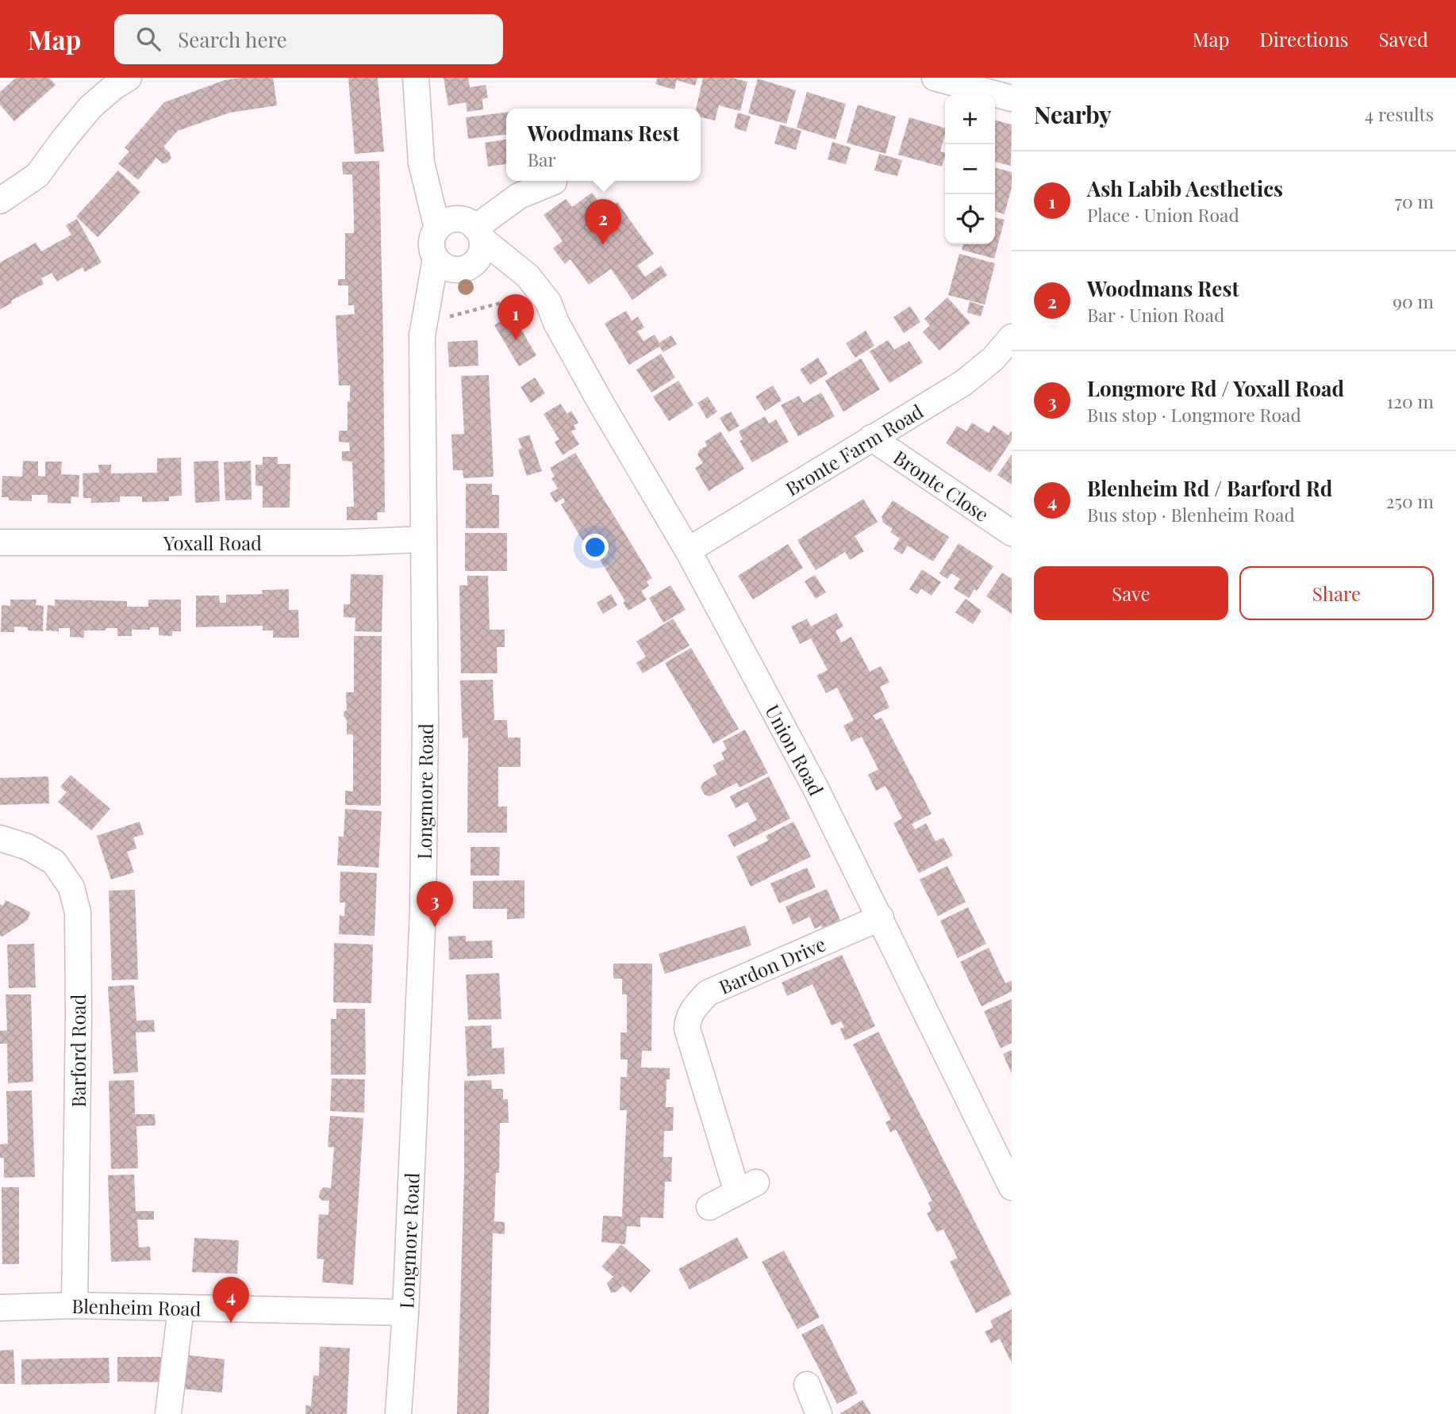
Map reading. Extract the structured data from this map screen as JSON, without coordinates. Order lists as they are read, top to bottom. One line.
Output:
{"streets":{"street":["Bronte Farm Road","Bronte Close","Yoxall Road","Union Road","Longmore Road","Bardon Drive","Barford Road","Blenheim Road"]},"crossings":[["Bronte Farm Road","Bronte Close"],["Bronte Farm Road","Union Road"],["Yoxall Road","Longmore Road"],["Union Road","Longmore Road"],["Union Road","Bardon Drive"],["Longmore Road","Blenheim Road"],["Barford Road","Blenheim Road"]],"page":{"header":"Map","search":"Search here","nav":["Map","Directions","Saved"],"heading":["Nearby","4 results"],"map_buttons":["+","−"],"popup":["Woodmans Rest","Bar"],"list":[{"mark":"1","name":"Ash Labib Aesthetics","note":"Place · Union Road","value":"70 m"},{"mark":"2","name":"Woodmans Rest","note":"Bar · Union Road","value":"90 m"},{"mark":"3","name":"Longmore Rd / Yoxall Road","note":"Bus stop · Longmore Road","value":"120 m"},{"mark":"4","name":"Blenheim Rd / Barford Rd","note":"Bus stop · Blenheim Road","value":"250 m"}],"pins":["2","1","3","4"],"buttons":["Save","Share"]}}
